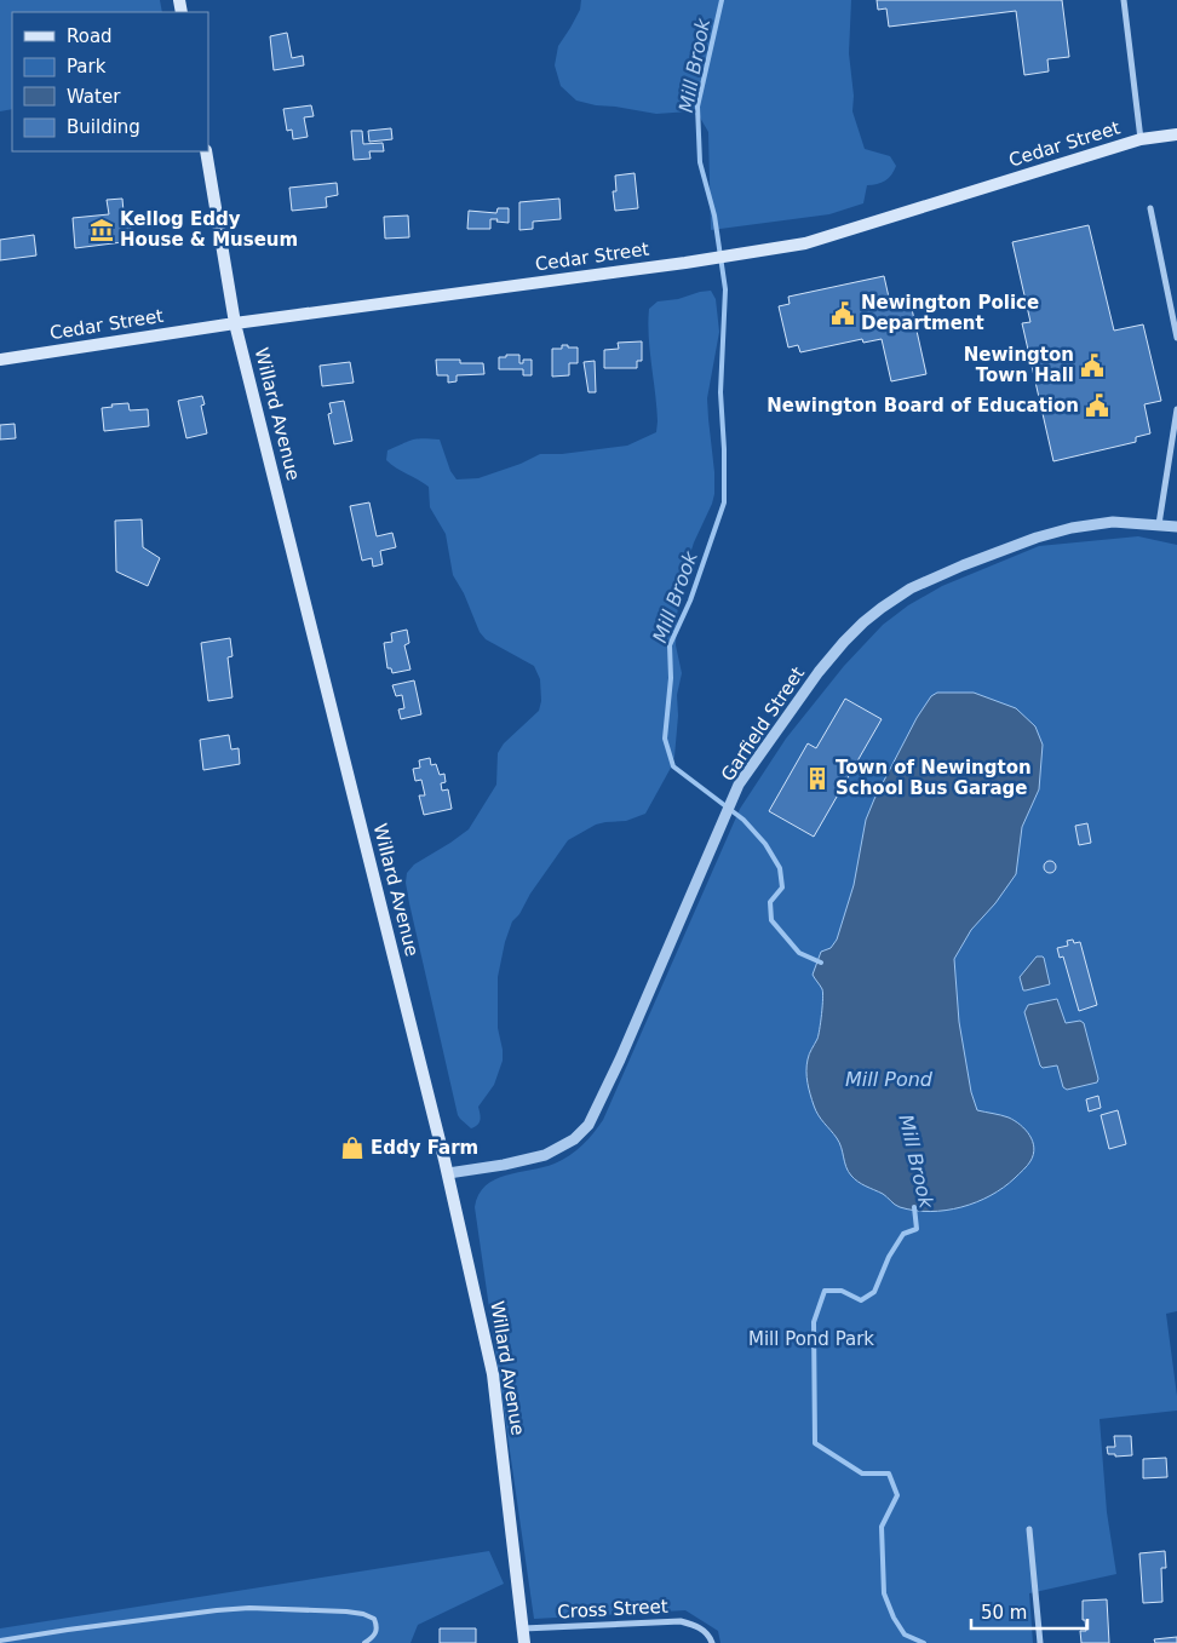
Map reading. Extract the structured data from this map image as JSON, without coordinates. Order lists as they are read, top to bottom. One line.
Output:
{"streets":{"main road":["Cedar Street","Willard Avenue"],"street":["Garfield Street","Cross Street"]},"crossings":[["Cedar Street","Willard Avenue"],["Willard Avenue","Garfield Street"],["Willard Avenue","Cross Street"]],"water":["Mill Brook","Mill Pond"],"parks":["Mill Pond Park"],"places":{"museum":["Kellog Eddy House & Museum"],"public building":["Newington Police Department","Newington Town Hall","Newington Board of Education"],"building":["Town of Newington School Bus Garage"],"shop":["Eddy Farm"]},"legend":["Road","Park","Water","Building"],"scale_bar":"50 m"}
